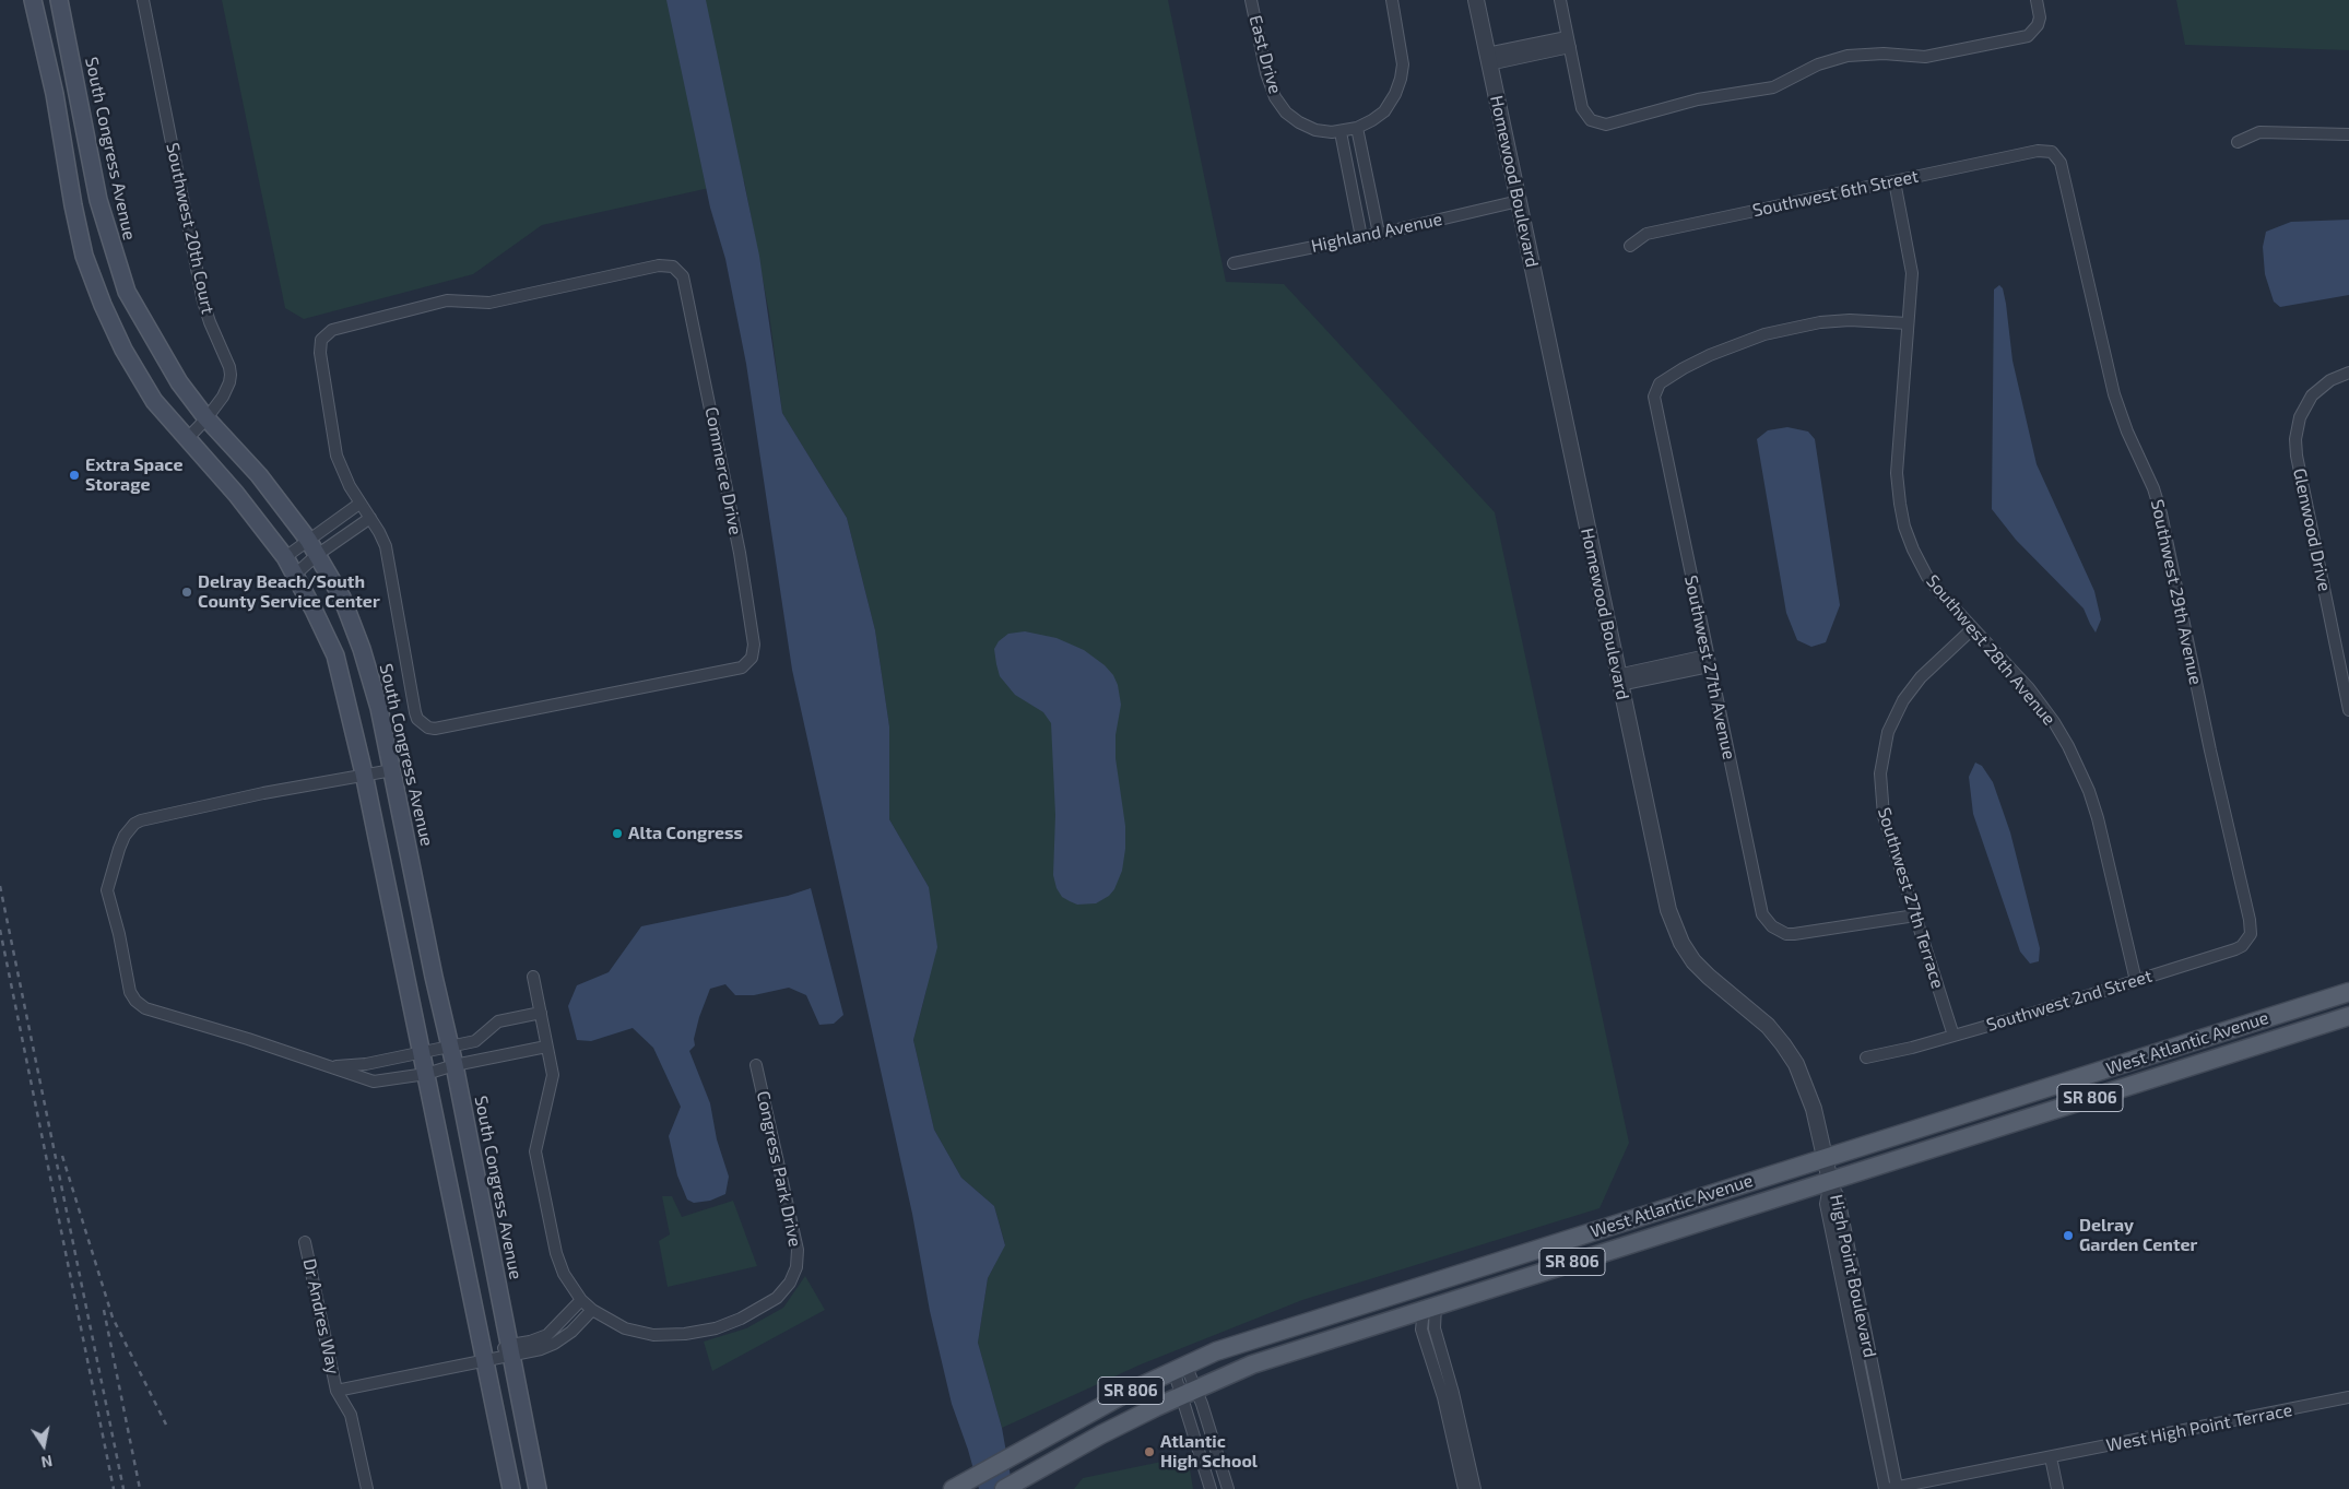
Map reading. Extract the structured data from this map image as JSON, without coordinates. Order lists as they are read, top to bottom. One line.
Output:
{"streets":{"main road":["South Congress Avenue","West Atlantic Avenue","SR 806"],"street":["East Drive","Homewood Boulevard","Southwest 6th Street","Southwest 20th Court","Highland Avenue","Commerce Drive","Glenwood Drive","Southwest 29th Avenue","Southwest 28th Avenue","Southwest 27th Avenue","Southwest 27th Terrace","Southwest 2nd Street","Congress Park Drive","High Point Boulevard","Dr Andres Way","West High Point Terrace"]},"crossings":[["South Congress Avenue","Southwest 20th Court"],["Homewood Boulevard","Highland Avenue"],["Homewood Boulevard","West Atlantic Avenue"],["Homewood Boulevard","High Point Boulevard"],["Southwest 6th Street","Southwest 29th Avenue"],["Southwest 6th Street","Southwest 28th Avenue"],["Southwest 29th Avenue","Southwest 2nd Street"],["Southwest 28th Avenue","Southwest 27th Avenue"],["Southwest 28th Avenue","Southwest 27th Terrace"],["Southwest 28th Avenue","Southwest 2nd Street"],["Southwest 27th Avenue","Southwest 27th Terrace"],["Southwest 27th Terrace","Southwest 2nd Street"],["West Atlantic Avenue","High Point Boulevard"],["High Point Boulevard","West High Point Terrace"]],"places":["Extra Space Storage","Delray Beach/South County Service Center","Alta Congress","Delray Garden Center","Atlantic High School"],"north":"bottom"}
